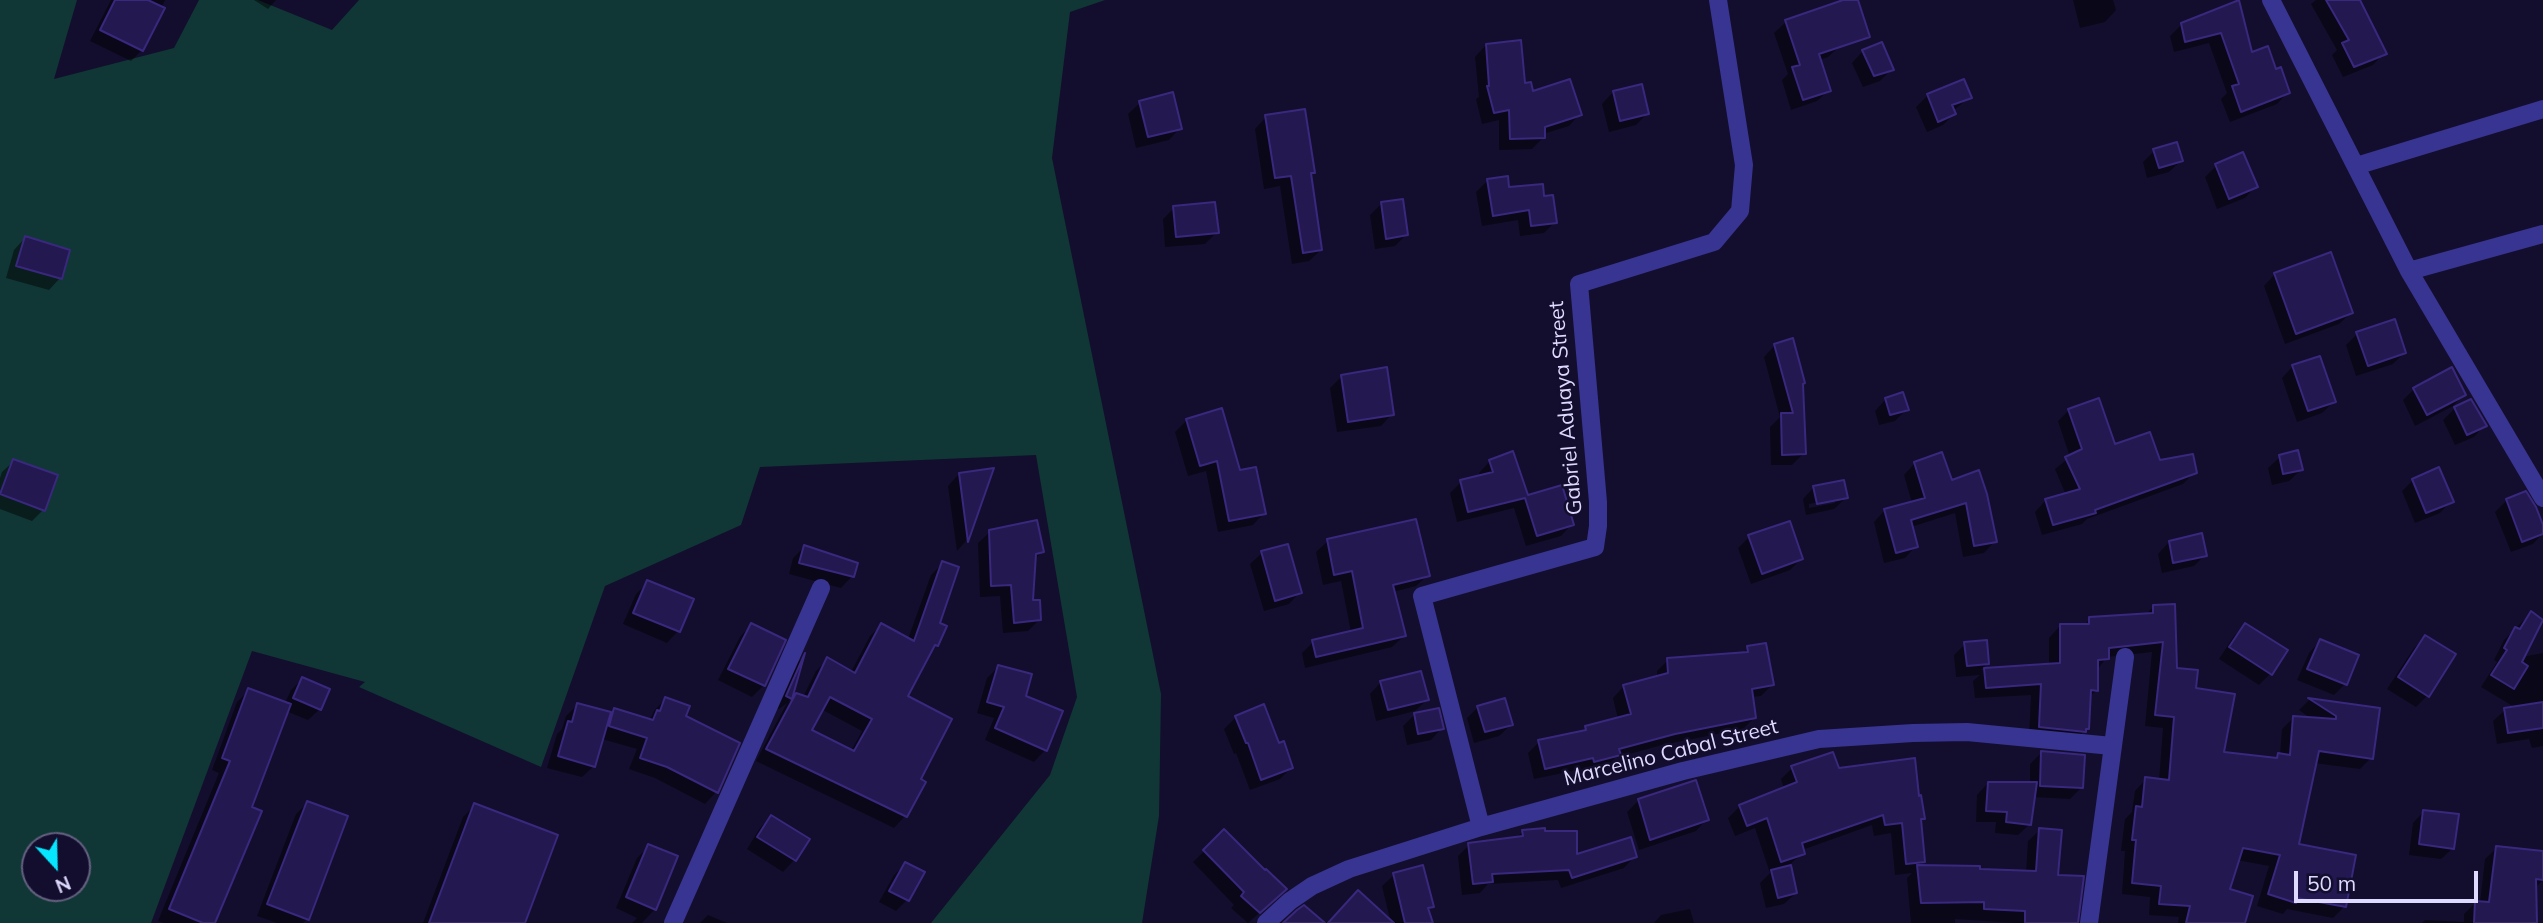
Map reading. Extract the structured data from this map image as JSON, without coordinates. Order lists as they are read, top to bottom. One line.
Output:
{"streets":{"street":["Gabriel Aduaya Street","Marcelino Cabal Street"]},"crossings":[["Gabriel Aduaya Street","Marcelino Cabal Street"]],"scale_bar":"50 m","north":"bottom"}
